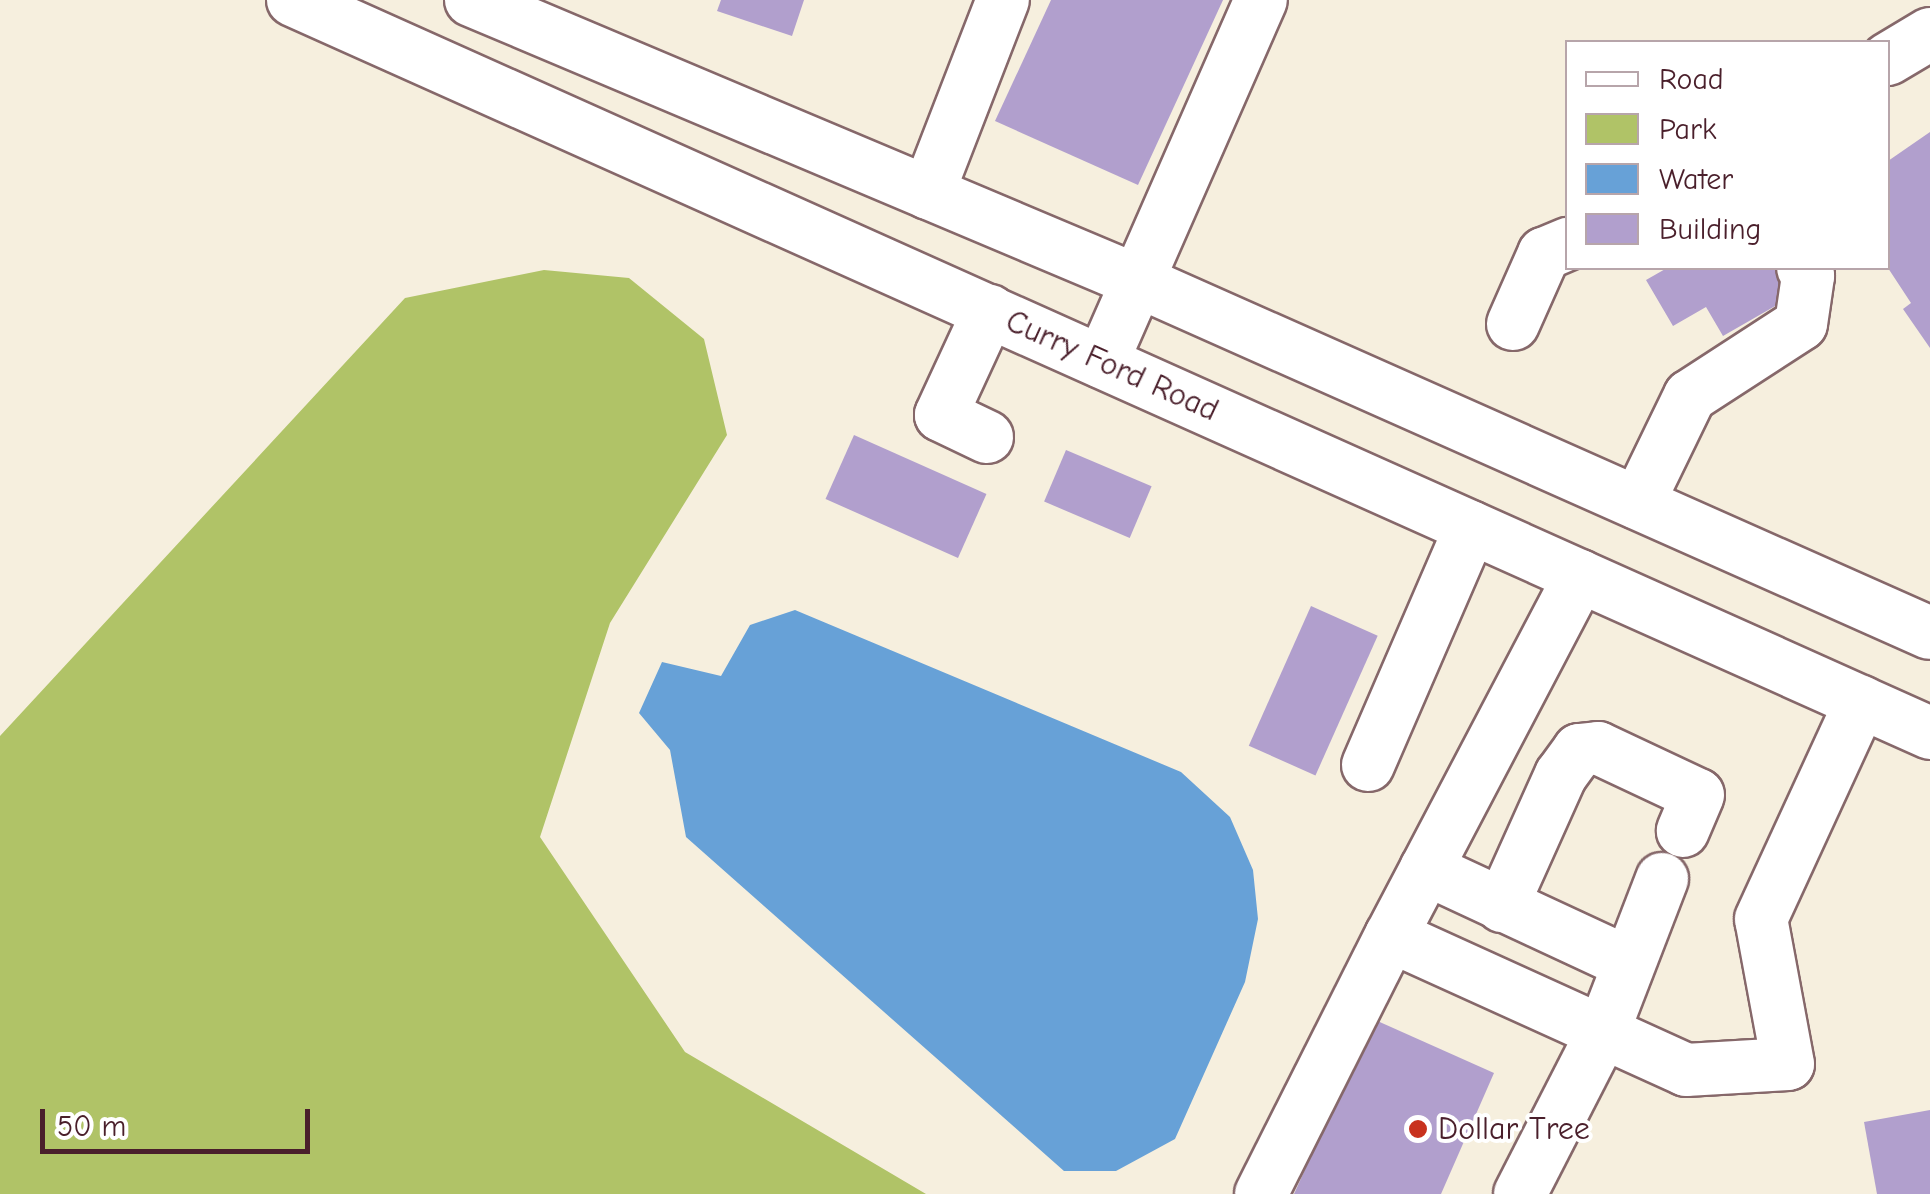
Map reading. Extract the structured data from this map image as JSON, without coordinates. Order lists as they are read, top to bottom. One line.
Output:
{"streets":{"street":["Curry Ford Road"]},"places":["Dollar Tree"],"legend":["Road","Park","Water","Building"],"scale_bar":"50 m"}
